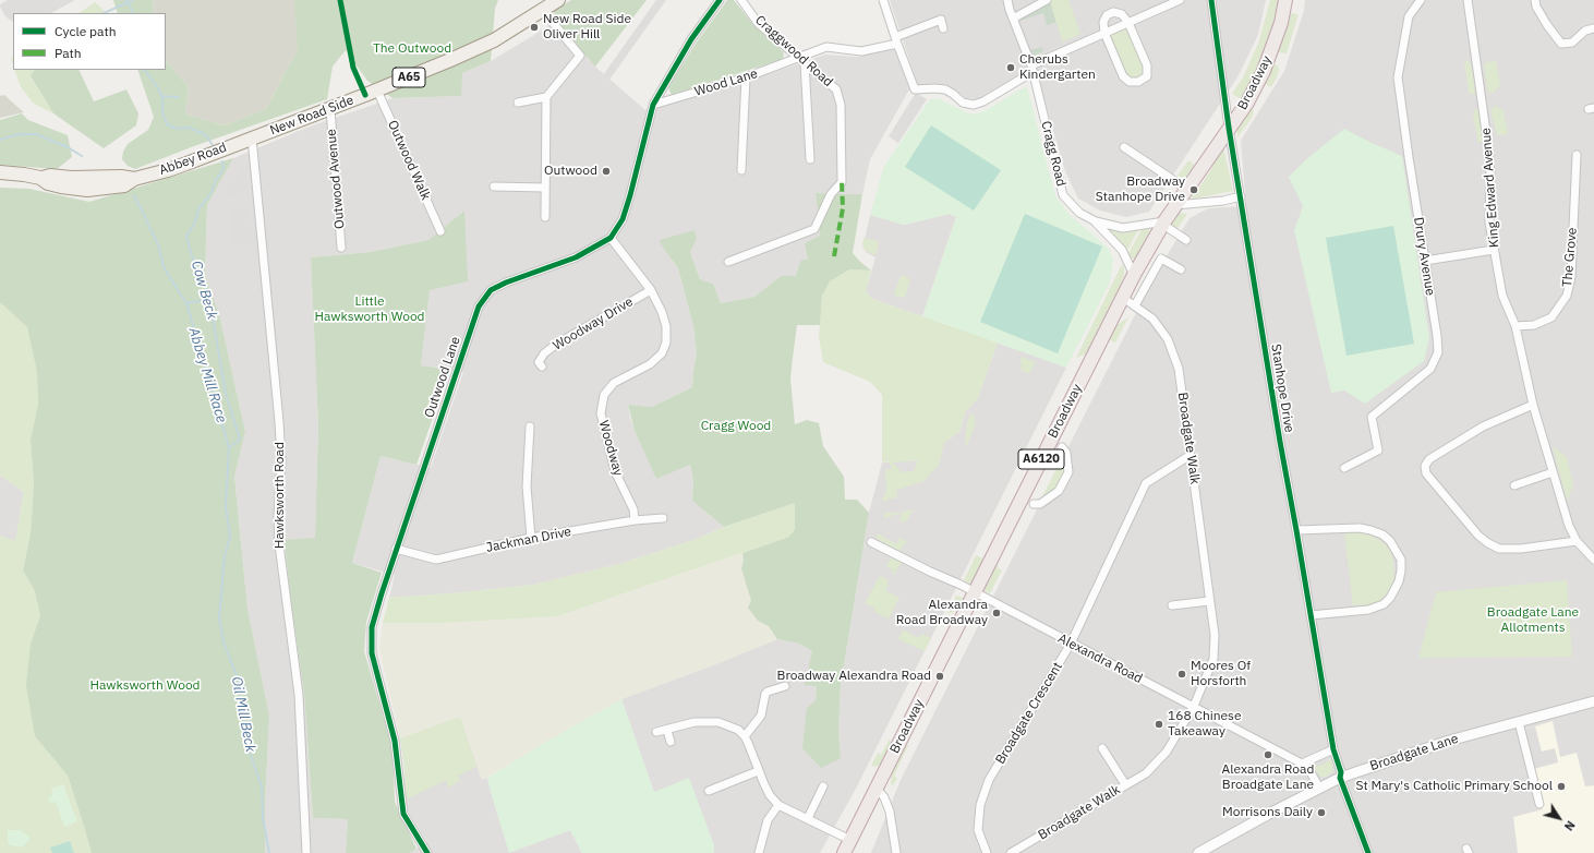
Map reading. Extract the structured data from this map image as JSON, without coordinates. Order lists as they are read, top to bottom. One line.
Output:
{"streets":{"highway":["Broadway","A6120"],"main road":["A65","New Road Side","Abbey Road"],"street":["Craggwood Road","Wood Lane","Cragg Road","Outwood Walk","Outwood Avenue","King Edward Avenue","Drury Avenue","The Grove","Woodway Drive","Outwood Lane","Stanhope Drive","Broadgate Walk","Woodway","Hawksworth Road","Jackman Drive","Alexandra Road","Broadgate Crescent","Broadgate Lane"]},"crossings":[["Craggwood Road","Wood Lane"],["Wood Lane","Outwood Lane"],["Broadway","Cragg Road"],["Broadway","Stanhope Drive"],["Broadway","Broadgate Walk"],["Broadway","Alexandra Road"],["New Road Side","Abbey Road"],["New Road Side","Outwood Walk"],["New Road Side","Outwood Avenue"],["New Road Side","Hawksworth Road"],["Abbey Road","Hawksworth Road"],["King Edward Avenue","The Grove"],["Woodway Drive","Woodway"],["Outwood Lane","Woodway"],["Outwood Lane","Jackman Drive"],["Stanhope Drive","Broadgate Lane"],["Broadgate Walk","Alexandra Road"],["Broadgate Walk","Broadgate Crescent"],["Woodway","Jackman Drive"],["Alexandra Road","Broadgate Crescent"],["Alexandra Road","Broadgate Lane"]],"water":["Cow Beck","Abbey Mill Race","Oil Mill Beck"],"parks":["The Outwood","Little Hawksworth Wood","Cragg Wood","Broadgate Lane Allotments","Hawksworth Wood"],"places":["New Road Side Oliver Hill","Cherubs Kindergarten","Outwood","Broadway Stanhope Drive","Alexandra Road Broadway","Moores Of Horsforth","Broadway Alexandra Road","168 Chinese Takeaway","Alexandra Road Broadgate Lane","St Mary's Catholic Primary School","Morrisons Daily"],"legend":["Cycle path","Path"],"north":"bottom right"}
